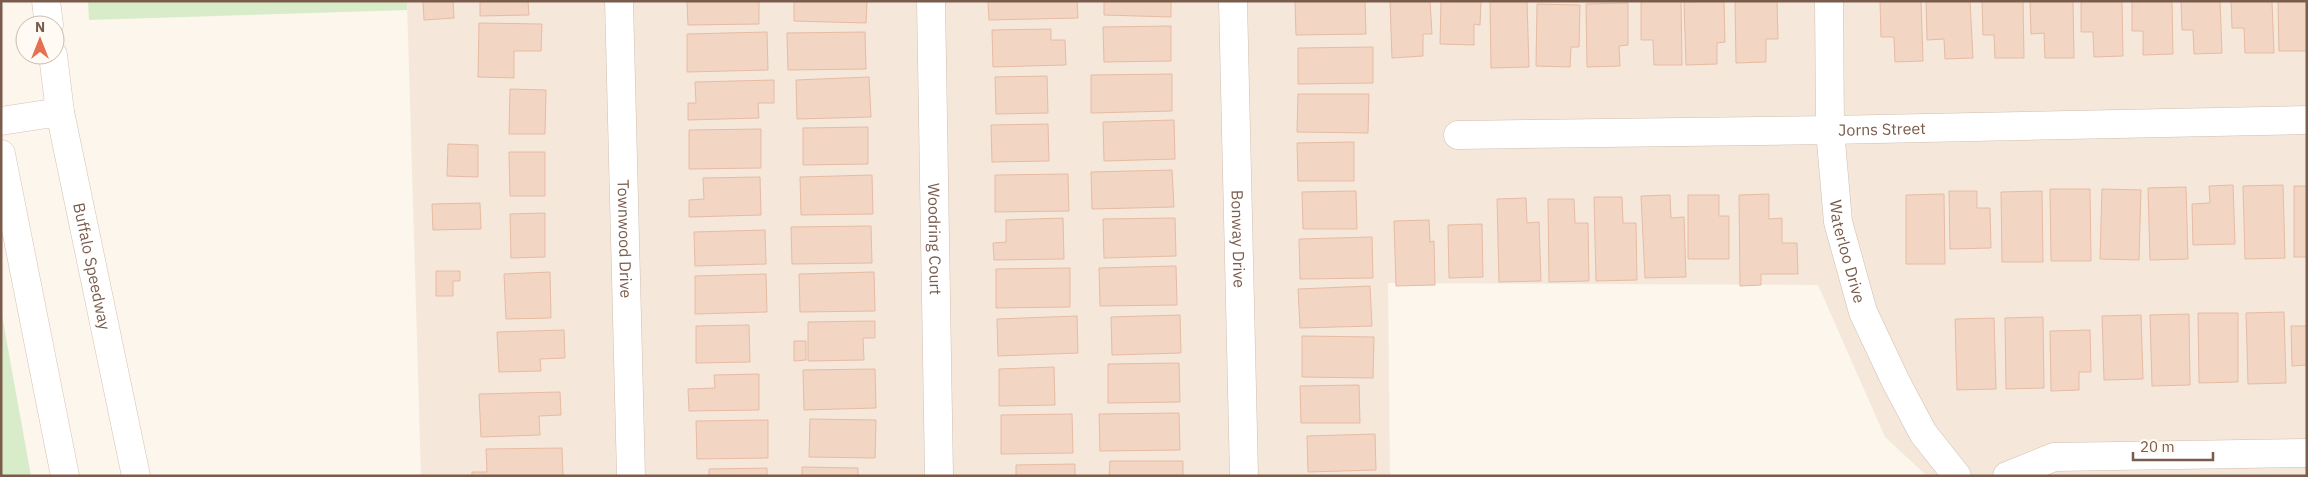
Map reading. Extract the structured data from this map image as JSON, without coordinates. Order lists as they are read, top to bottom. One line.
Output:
{"streets":{"street":["Jorns Street","Townwood Drive","Woodring Court","Bonway Drive","Waterloo Drive","Buffalo Speedway"]},"crossings":[["Jorns Street","Waterloo Drive"]],"scale_bar":"20 m","north":"top"}
